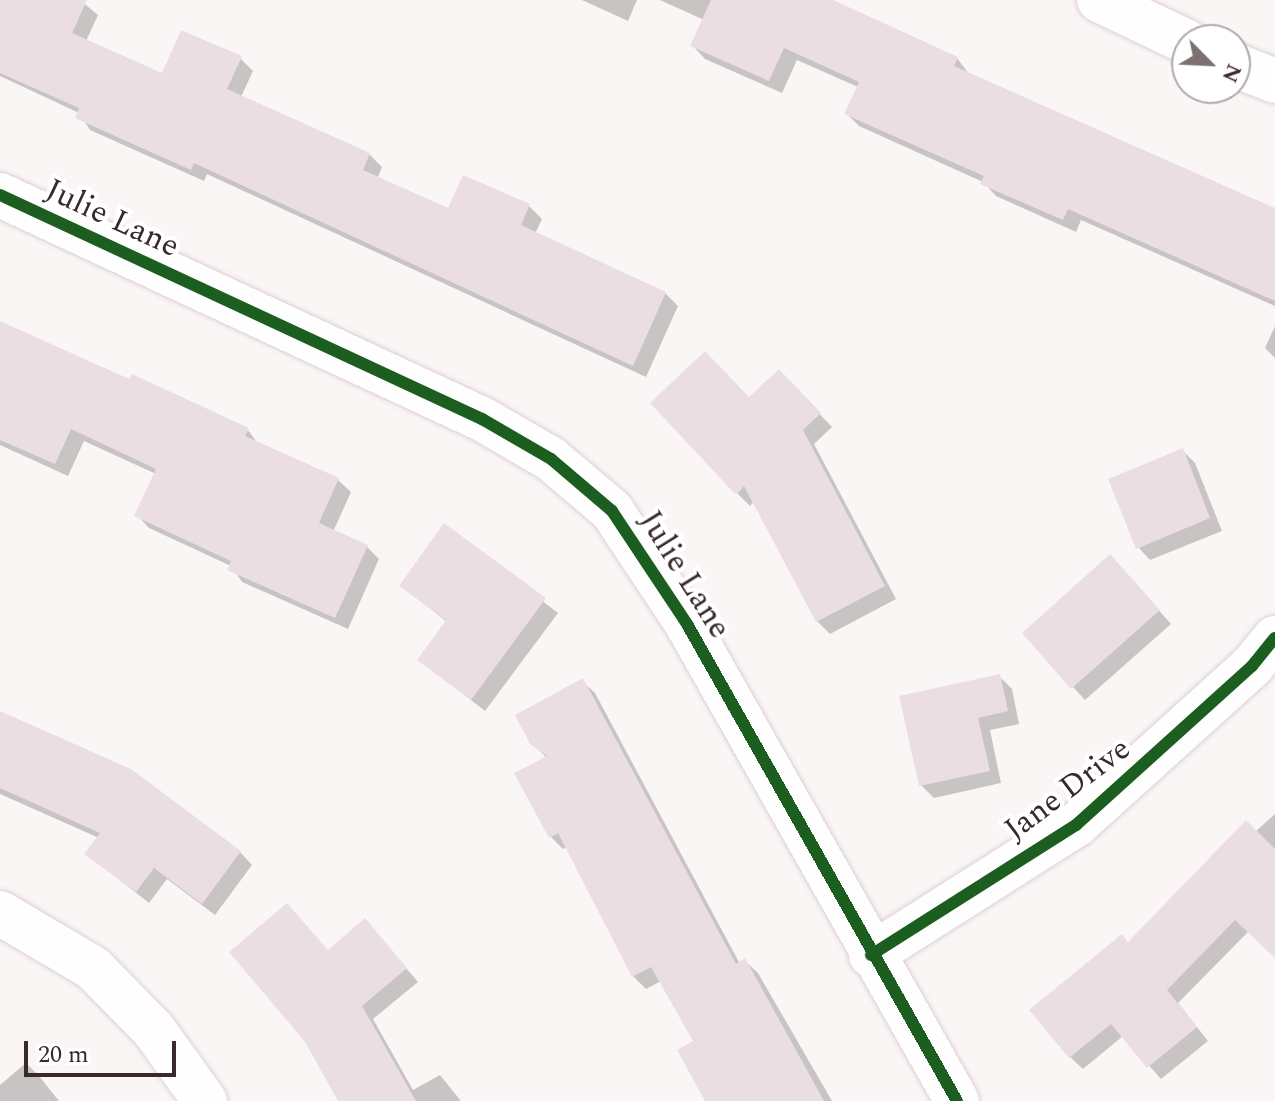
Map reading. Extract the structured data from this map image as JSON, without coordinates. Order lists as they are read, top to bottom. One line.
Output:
{"streets":{"street":["Julie Lane","Jane Drive"]},"crossings":[["Julie Lane","Jane Drive"]],"scale_bar":"20 m","north":"bottom right"}
